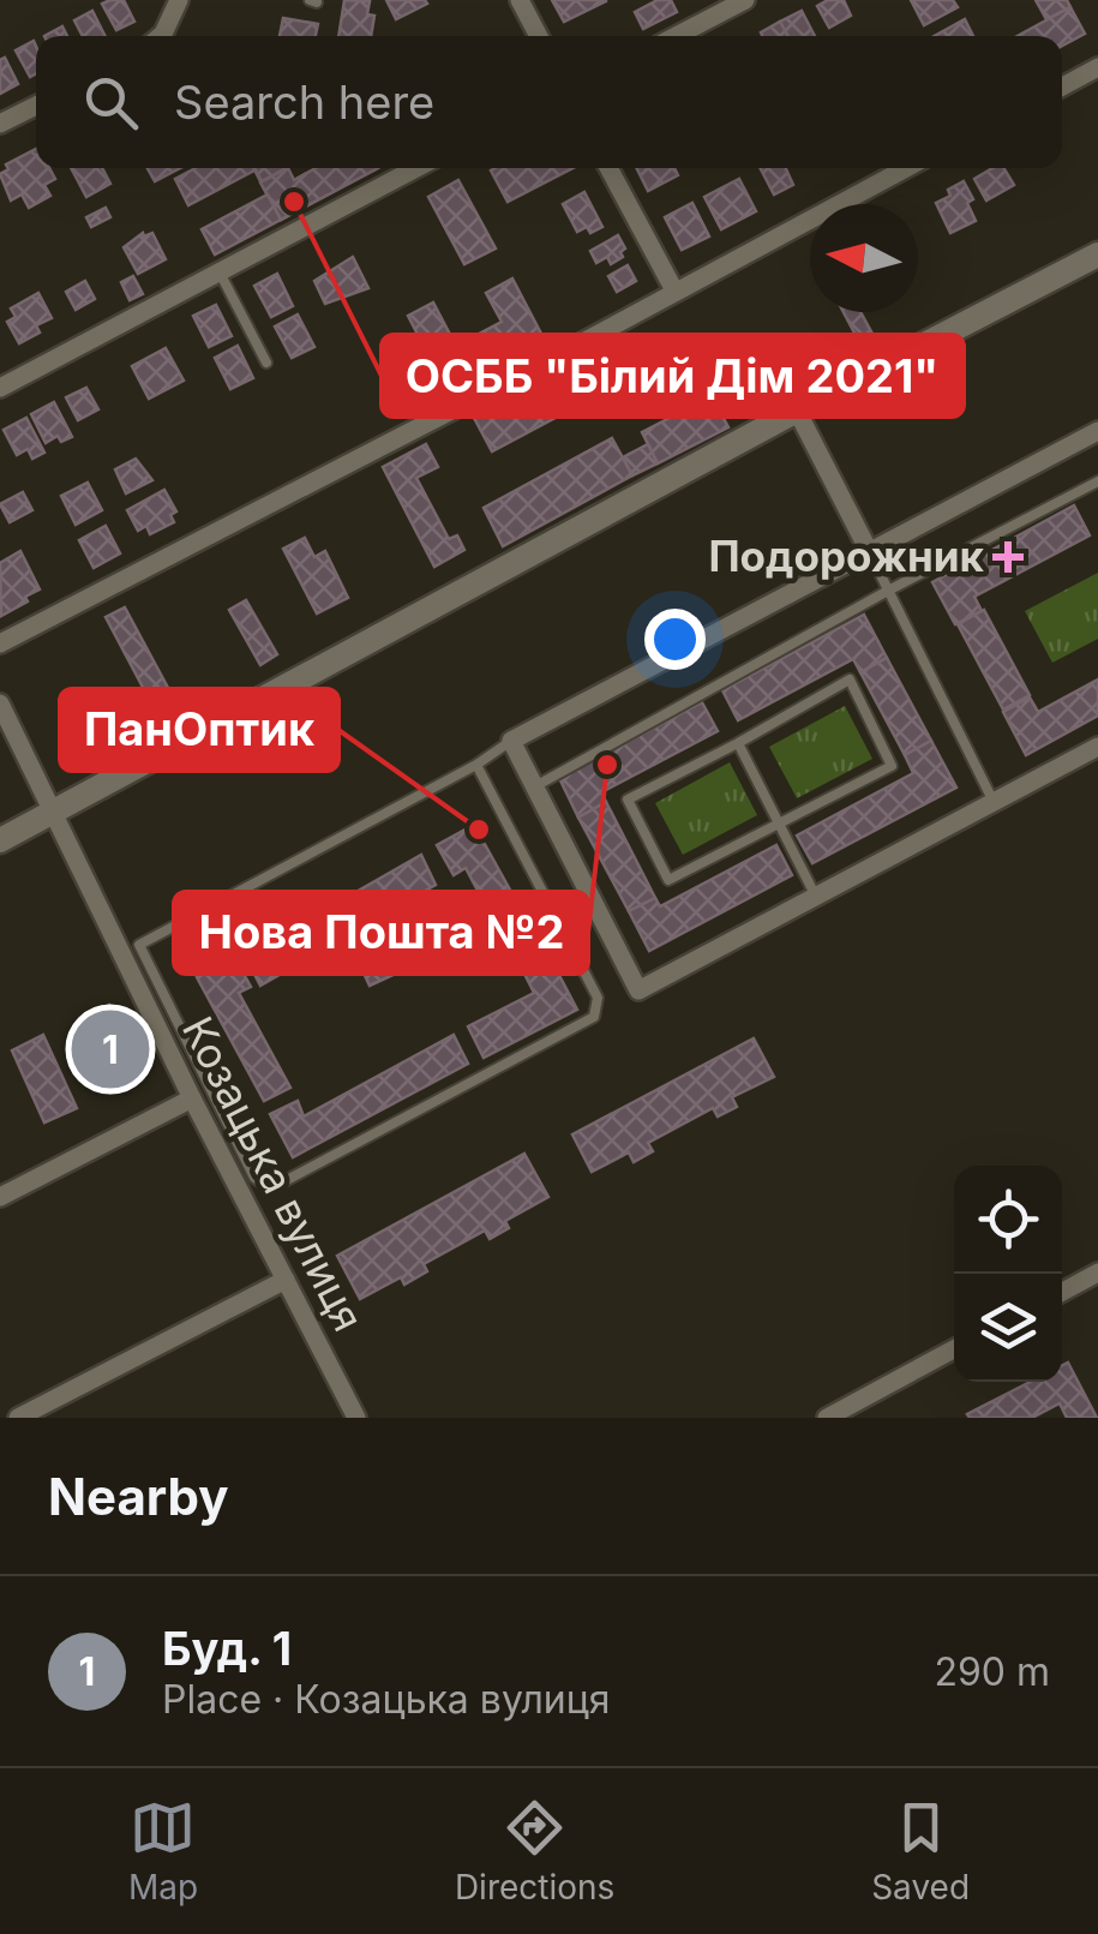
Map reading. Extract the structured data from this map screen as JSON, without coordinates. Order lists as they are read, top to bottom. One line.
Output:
{"streets":{"street":["Козацька вулиця"]},"places":{"other":["ОСББ \"Білий Дім 2021\"","Нова Пошта №2","ПанОптик"],"health":["Подорожник"]},"north":"left","page":{"search":"Search here","pins":"1","heading":"Nearby","list":[{"mark":"1","name":"Буд. 1","note":"Place · Козацька вулиця","value":"290 m"}],"nav":["Map","Directions","Saved"]}}
